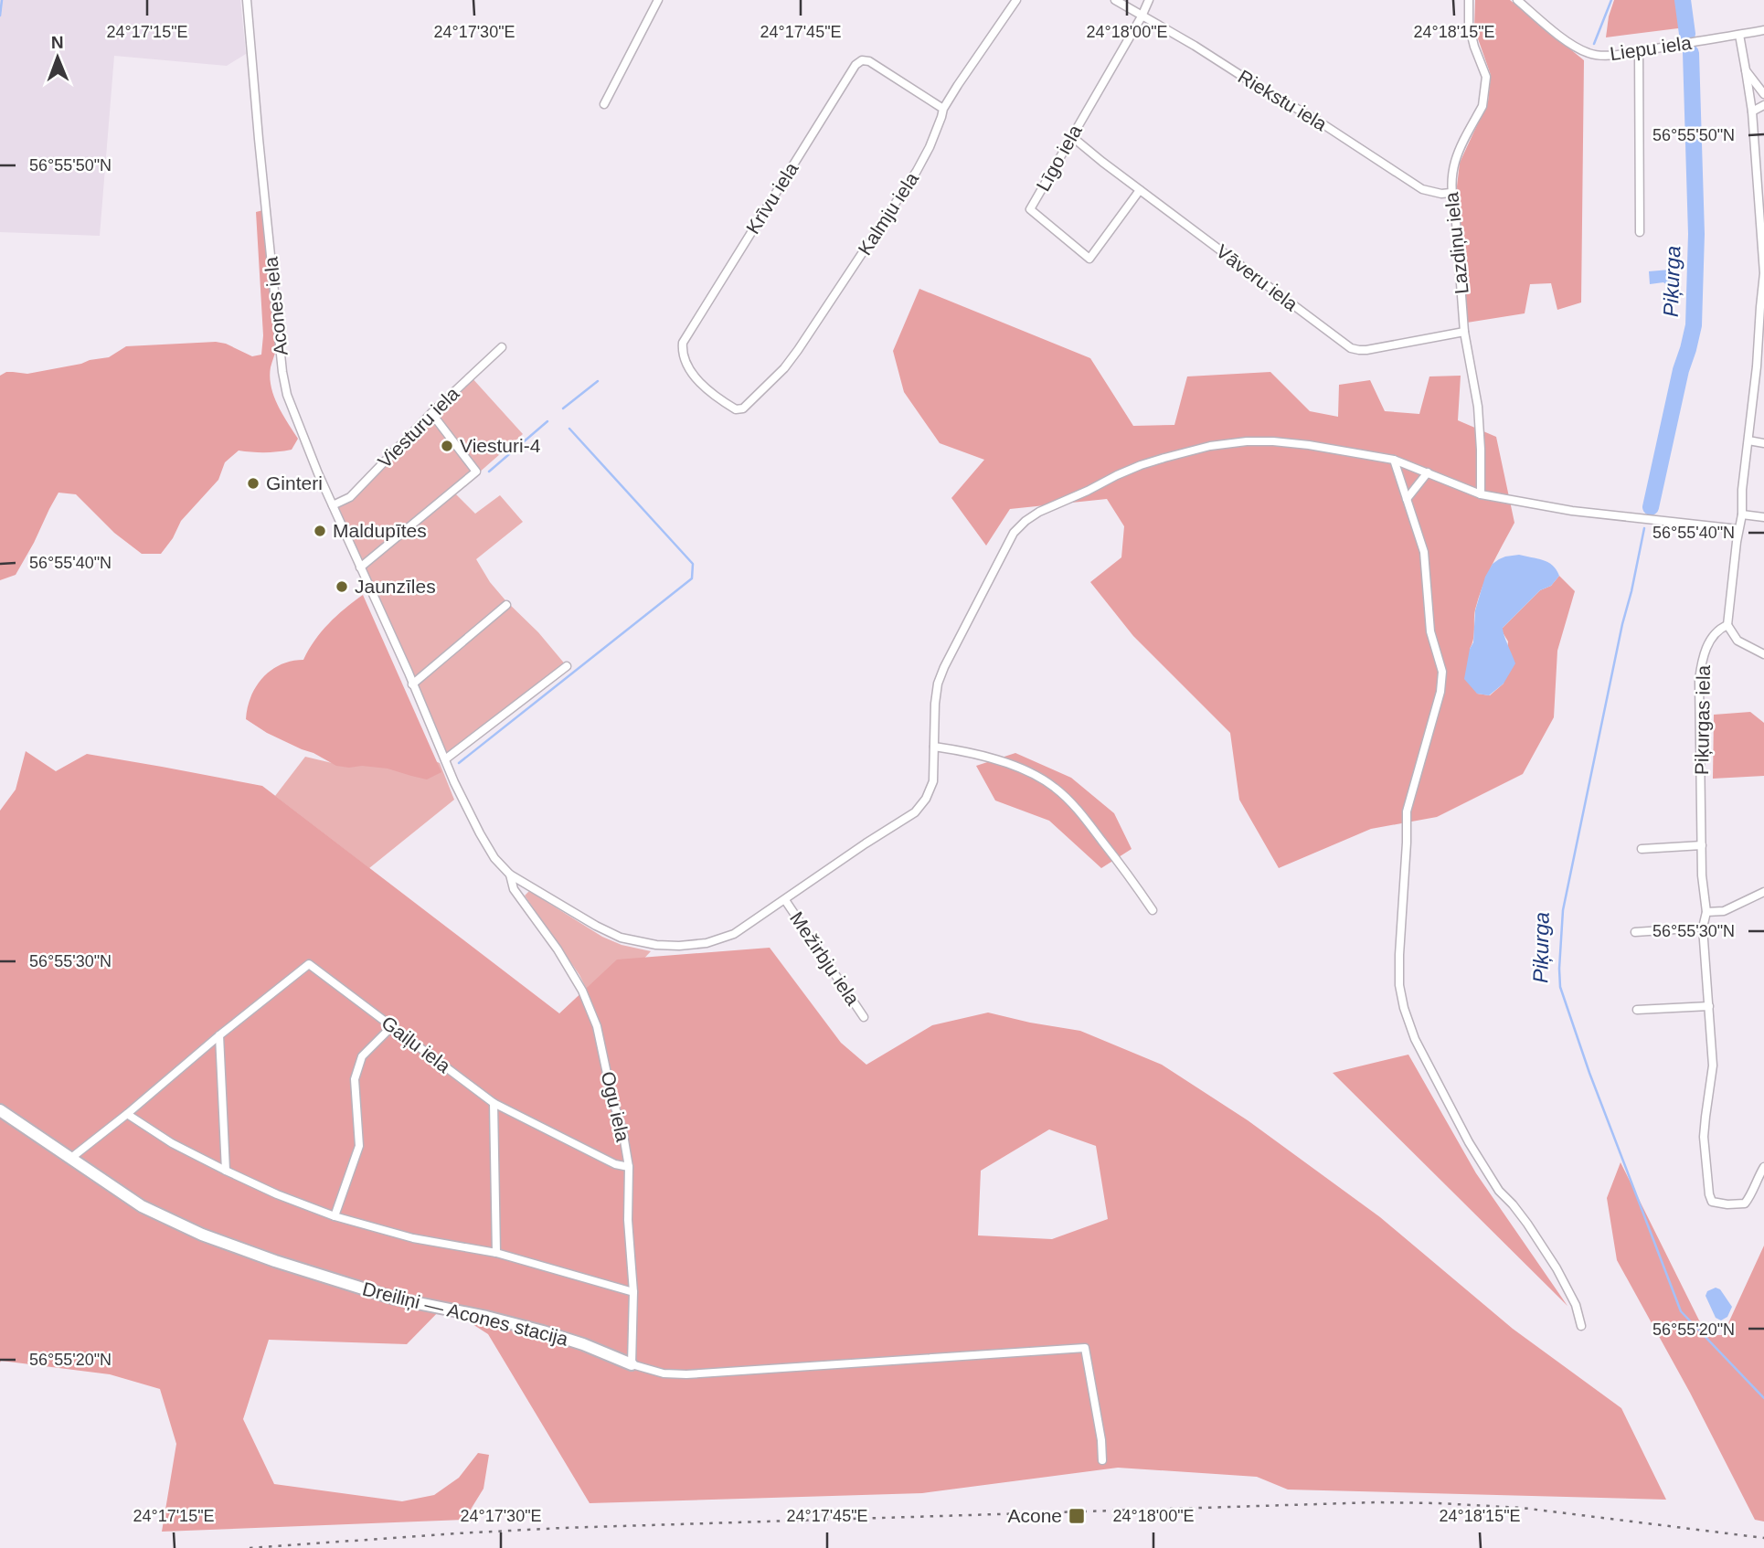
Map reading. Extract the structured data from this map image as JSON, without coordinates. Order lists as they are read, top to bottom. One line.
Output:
{"streets":{"street":["Liepu iela","Riekstu iela","Līgo iela","Krīvu iela","Kalmju iela","Lazdiņu iela","Vāveru iela","Acones iela","Viesturu iela","Piķurgas iela","Mežirbju iela","Gaiļu iela","Ogu iela","Dreiliņi — Acones stacija"]},"crossings":[["Riekstu iela","Līgo iela"],["Riekstu iela","Lazdiņu iela"],["Līgo iela","Vāveru iela"],["Krīvu iela","Kalmju iela"],["Lazdiņu iela","Vāveru iela"],["Acones iela","Viesturu iela"],["Acones iela","Ogu iela"],["Gaiļu iela","Ogu iela"],["Gaiļu iela","Dreiliņi — Acones stacija"],["Ogu iela","Dreiliņi — Acones stacija"]],"water":["Piķurga"],"places":{"other":["Viesturi-4","Ginteri","Maldupītes","Jaunzīles"],"transit":["Acone"]},"north":"top","coordinates":["24°17'15\"E","24°17'30\"E","24°17'45\"E","24°18'00\"E","24°18'15\"E","56°55'50\"N","56°55'40\"N","56°55'30\"N","56°55'20\"N"]}
